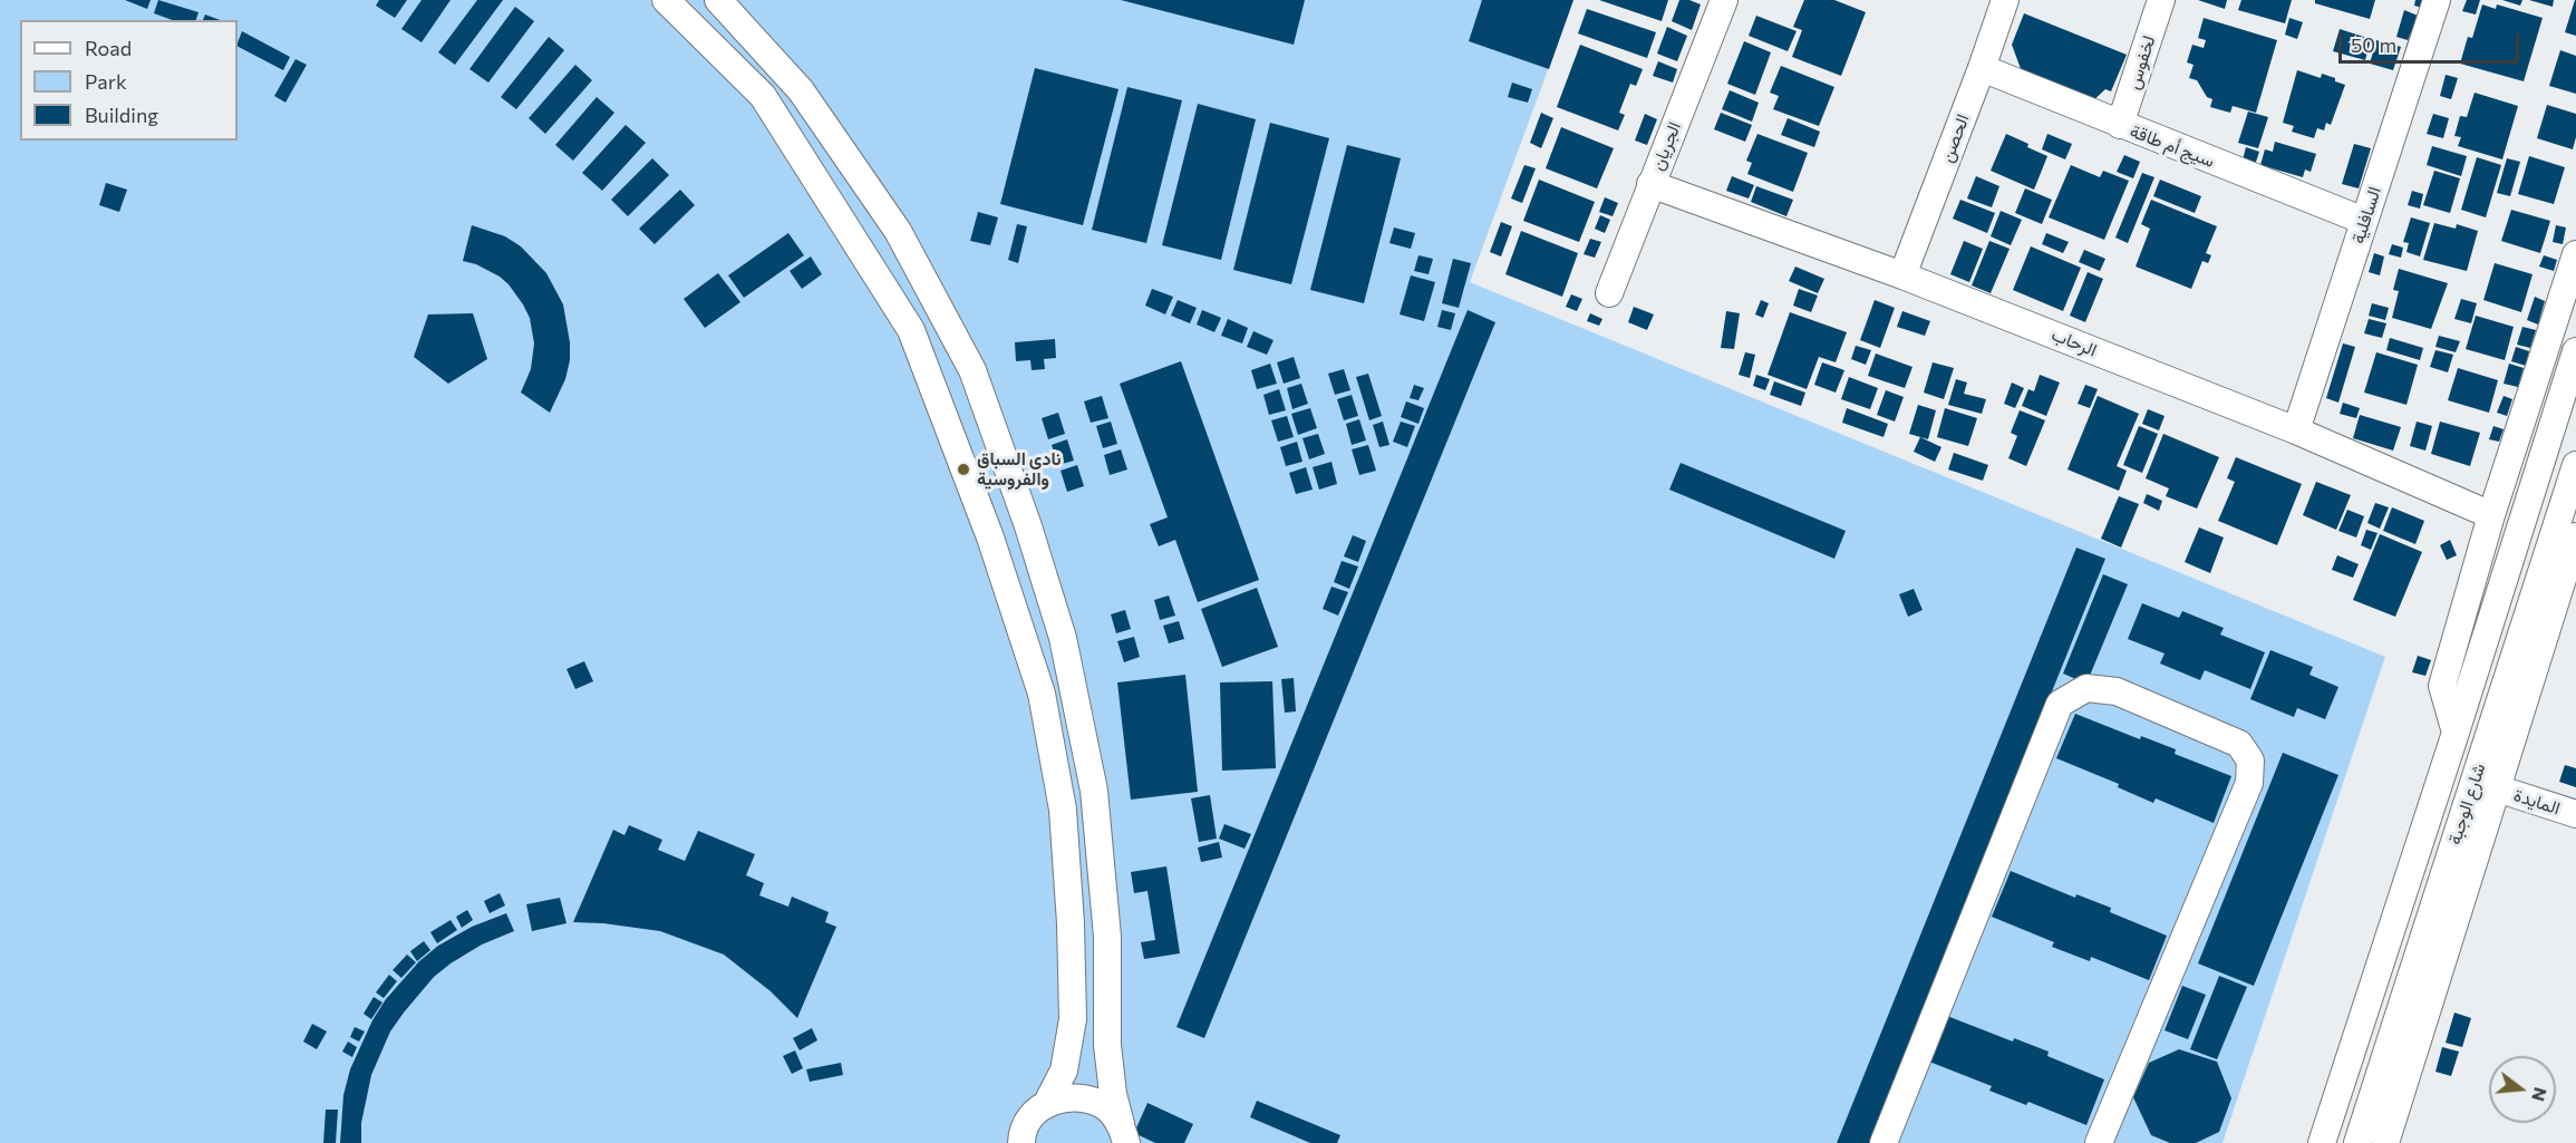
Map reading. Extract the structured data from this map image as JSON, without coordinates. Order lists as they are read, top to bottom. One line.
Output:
{"streets":{"street":["لخفوس","الحصن","الجريان","سيج أم طاقة","السافلية","الرحاب","المايدة","شارع الوجبة"]},"crossings":[["لخفوس","سيج أم طاقة"],["الحصن","سيج أم طاقة"],["الحصن","الرحاب"],["الجريان","الرحاب"],["سيج أم طاقة","السافلية"],["السافلية","الرحاب"],["المايدة","شارع الوجبة"]],"places":["نادي السباق والفروسية"],"legend":["Road","Park","Building"],"scale_bar":"50 m","north":"right"}
